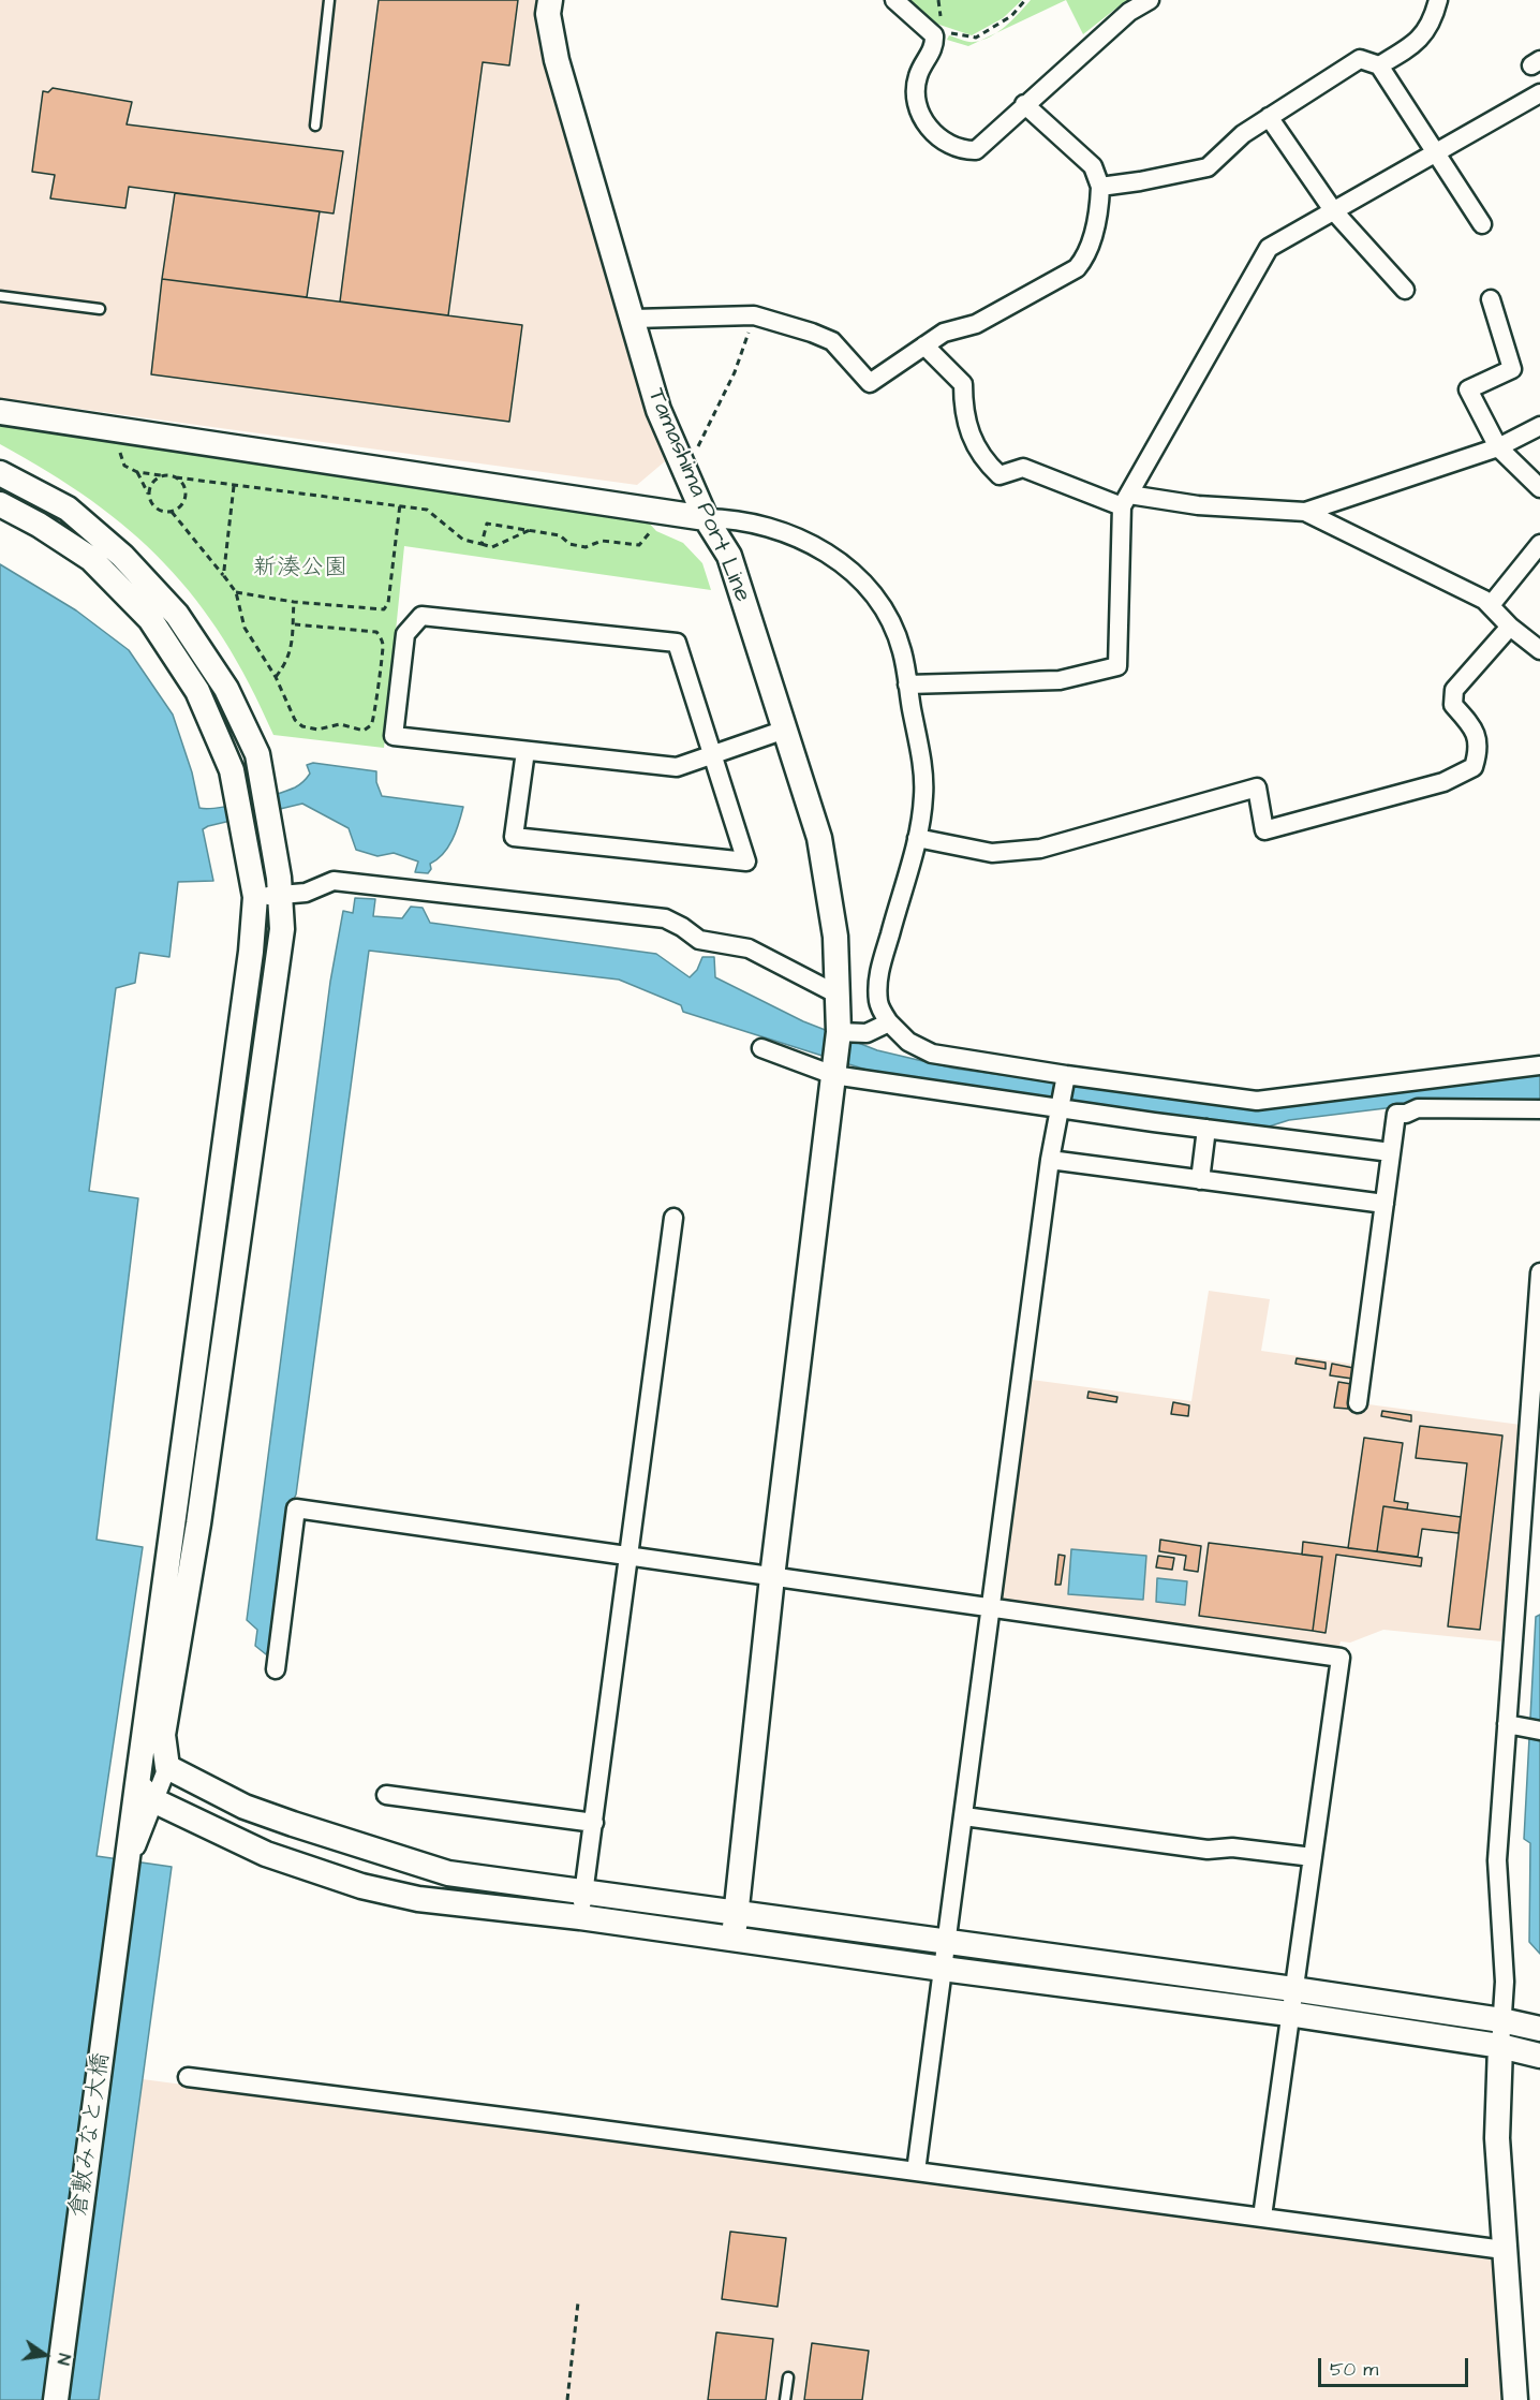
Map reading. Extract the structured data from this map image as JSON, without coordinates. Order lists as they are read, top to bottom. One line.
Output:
{"streets":{"street":["Tamashima Port Line","倉敷みなと大橋"]},"parks":["新湊公園"],"scale_bar":"50 m","north":"right"}
